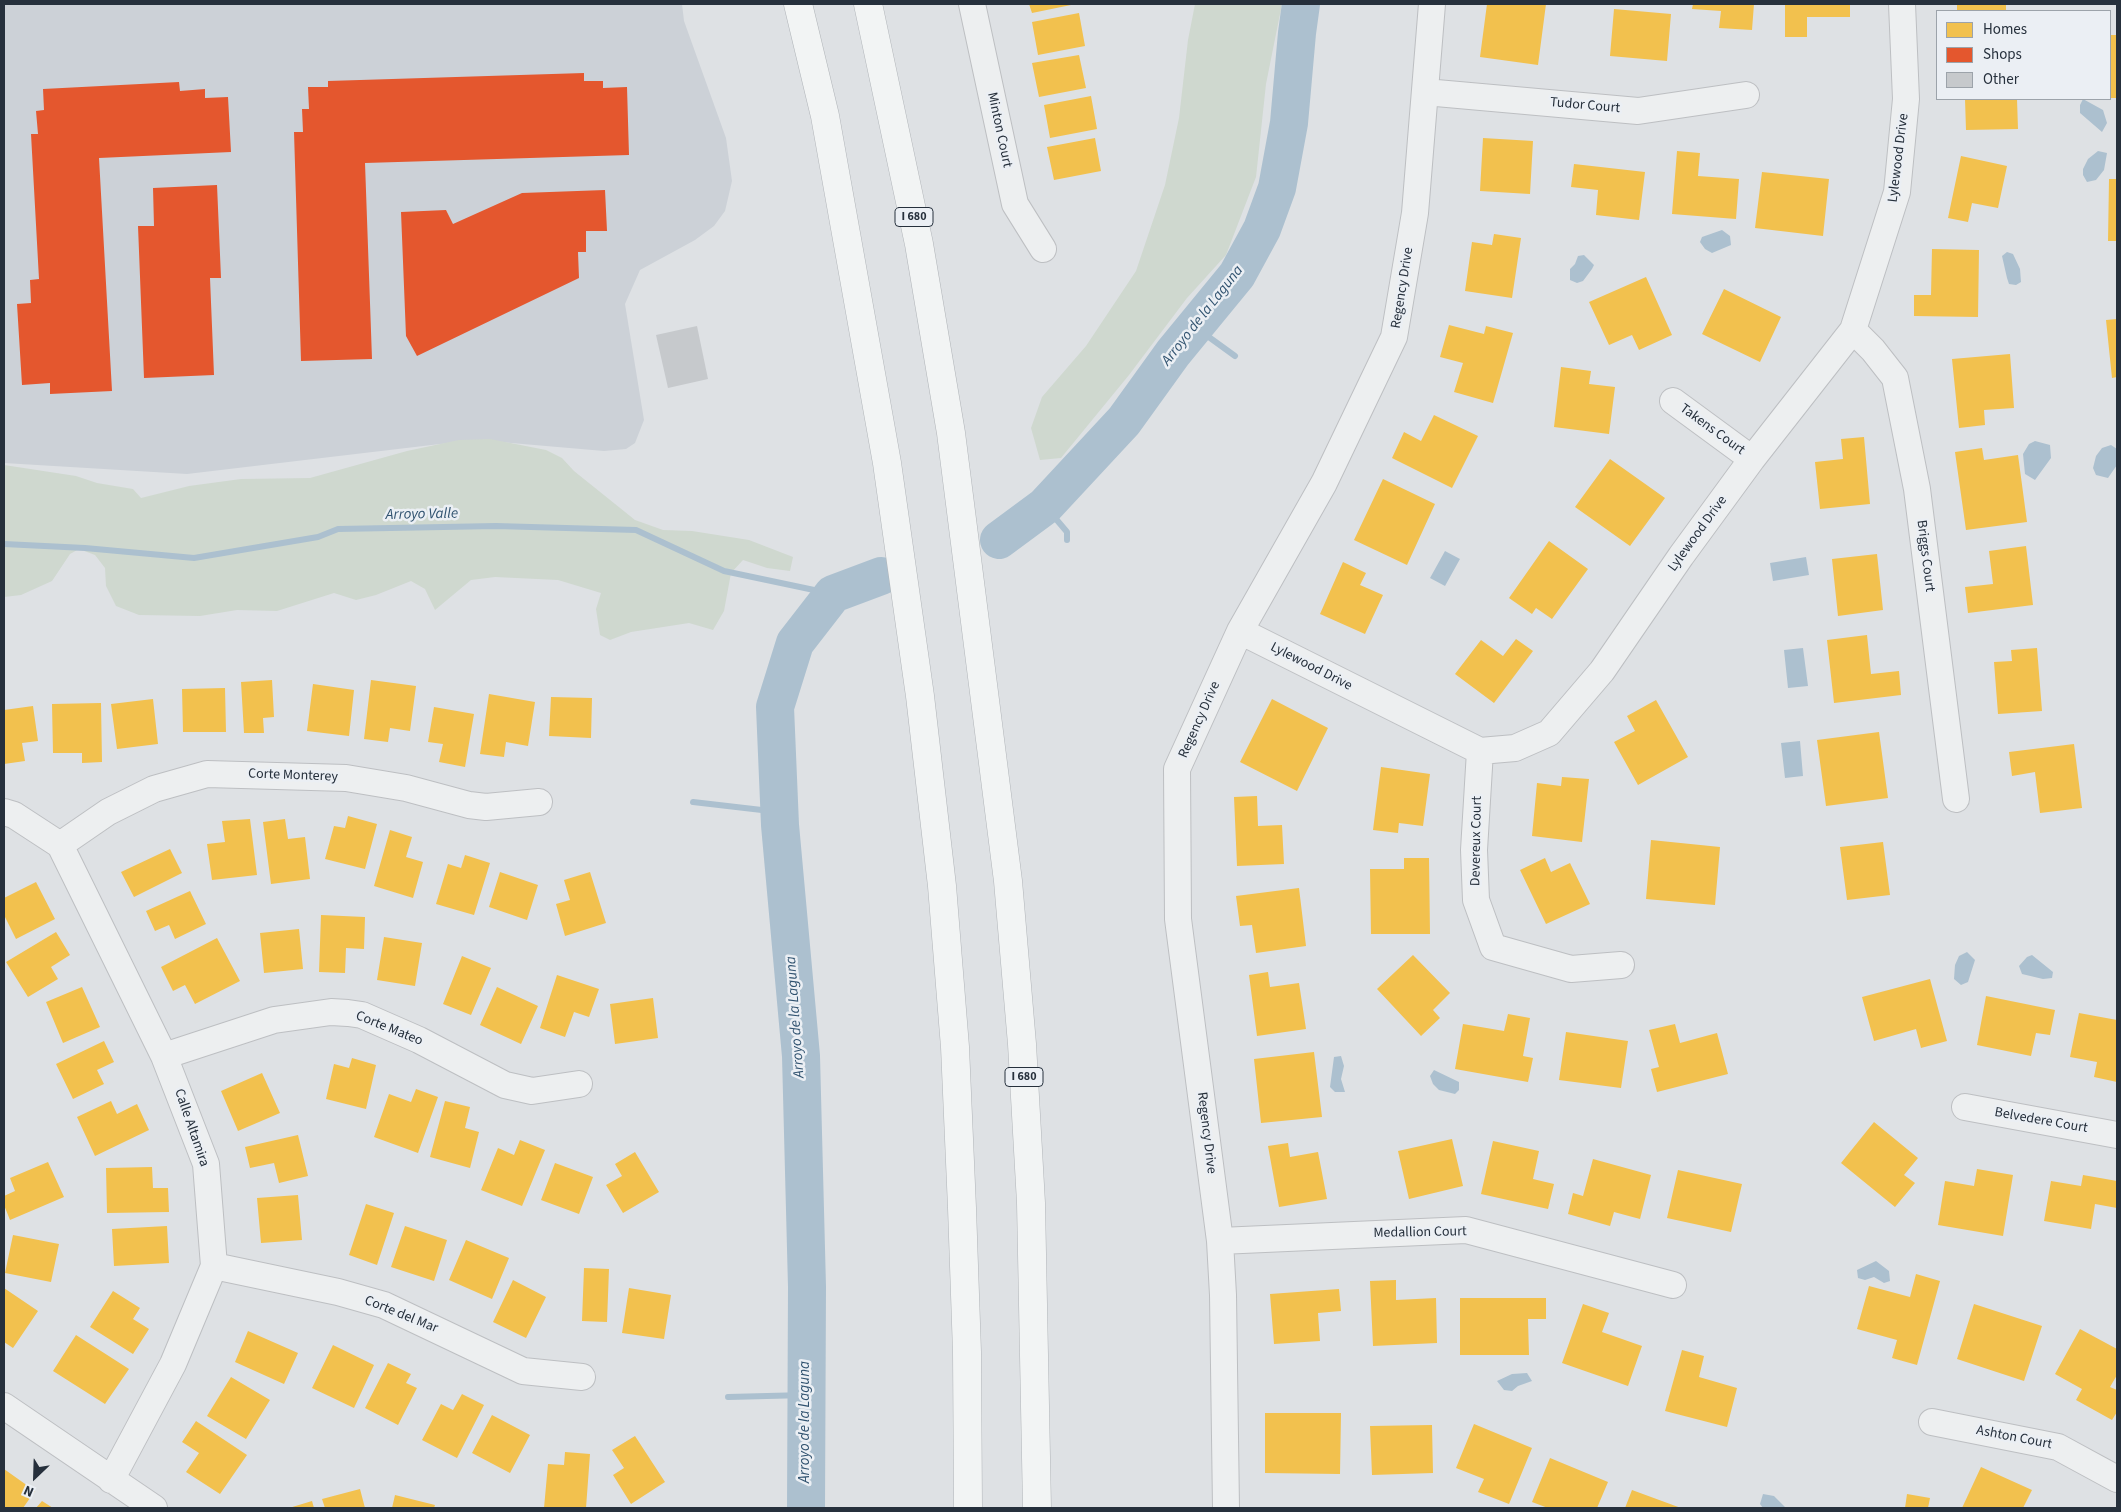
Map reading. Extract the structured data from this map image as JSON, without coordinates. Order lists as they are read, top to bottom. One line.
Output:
{"streets":{"highway":["I 680"],"street":["Tudor Court","Minton Court","Lylewood Drive","Regency Drive","Takens Court","Briggs Court","Corte Monterey","Devereux Court","Corte Mateo","Belvedere Court","Calle Altamira","Medallion Court","Corte del Mar","Ashton Court"]},"crossings":[["Tudor Court","Regency Drive"],["Lylewood Drive","Regency Drive"],["Lylewood Drive","Takens Court"],["Lylewood Drive","Briggs Court"],["Lylewood Drive","Devereux Court"],["Regency Drive","Medallion Court"],["Corte Monterey","Calle Altamira"],["Corte Mateo","Calle Altamira"],["Calle Altamira","Corte del Mar"]],"water":["Arroyo de la Laguna","Arroyo Valle"],"legend":["Homes","Shops","Other"],"north":"bottom left"}
